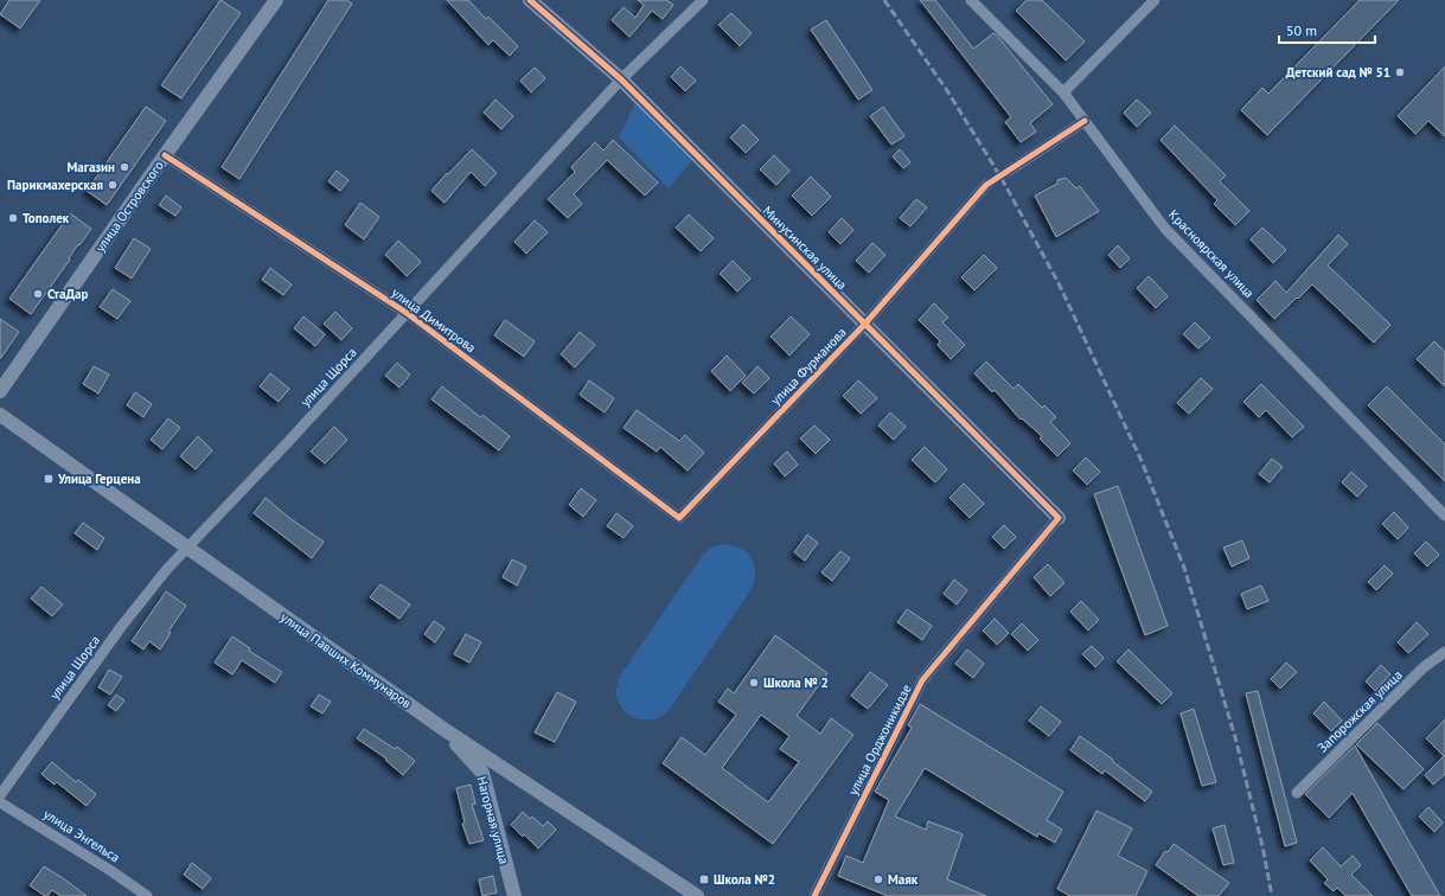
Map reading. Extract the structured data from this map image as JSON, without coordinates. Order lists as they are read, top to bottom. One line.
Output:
{"streets":{"street":["улица Островского","Минусинская улица","Красноярская улица","улица Димитрова","улица Фурманова","улица Щорса","улица Павших Коммунаров","Запорожская улица","улица Орджоникидзе","Нагорная улица","улица Энгельса"]},"crossings":[["улица Островского","улица Димитрова"],["Минусинская улица","улица Фурманова"],["Минусинская улица","улица Щорса"],["Минусинская улица","улица Орджоникидзе"],["улица Димитрова","улица Фурманова"],["улица Димитрова","улица Щорса"],["улица Щорса","улица Павших Коммунаров"],["улица Павших Коммунаров","Нагорная улица"]],"places":{"other":["Детский сад № 51","Магазин","Парикмахерская","Тополек","СтаДар","Школа № 2","Маяк"],"transit":["Улица Герцена","Школа №2"]},"scale_bar":"50 m"}
